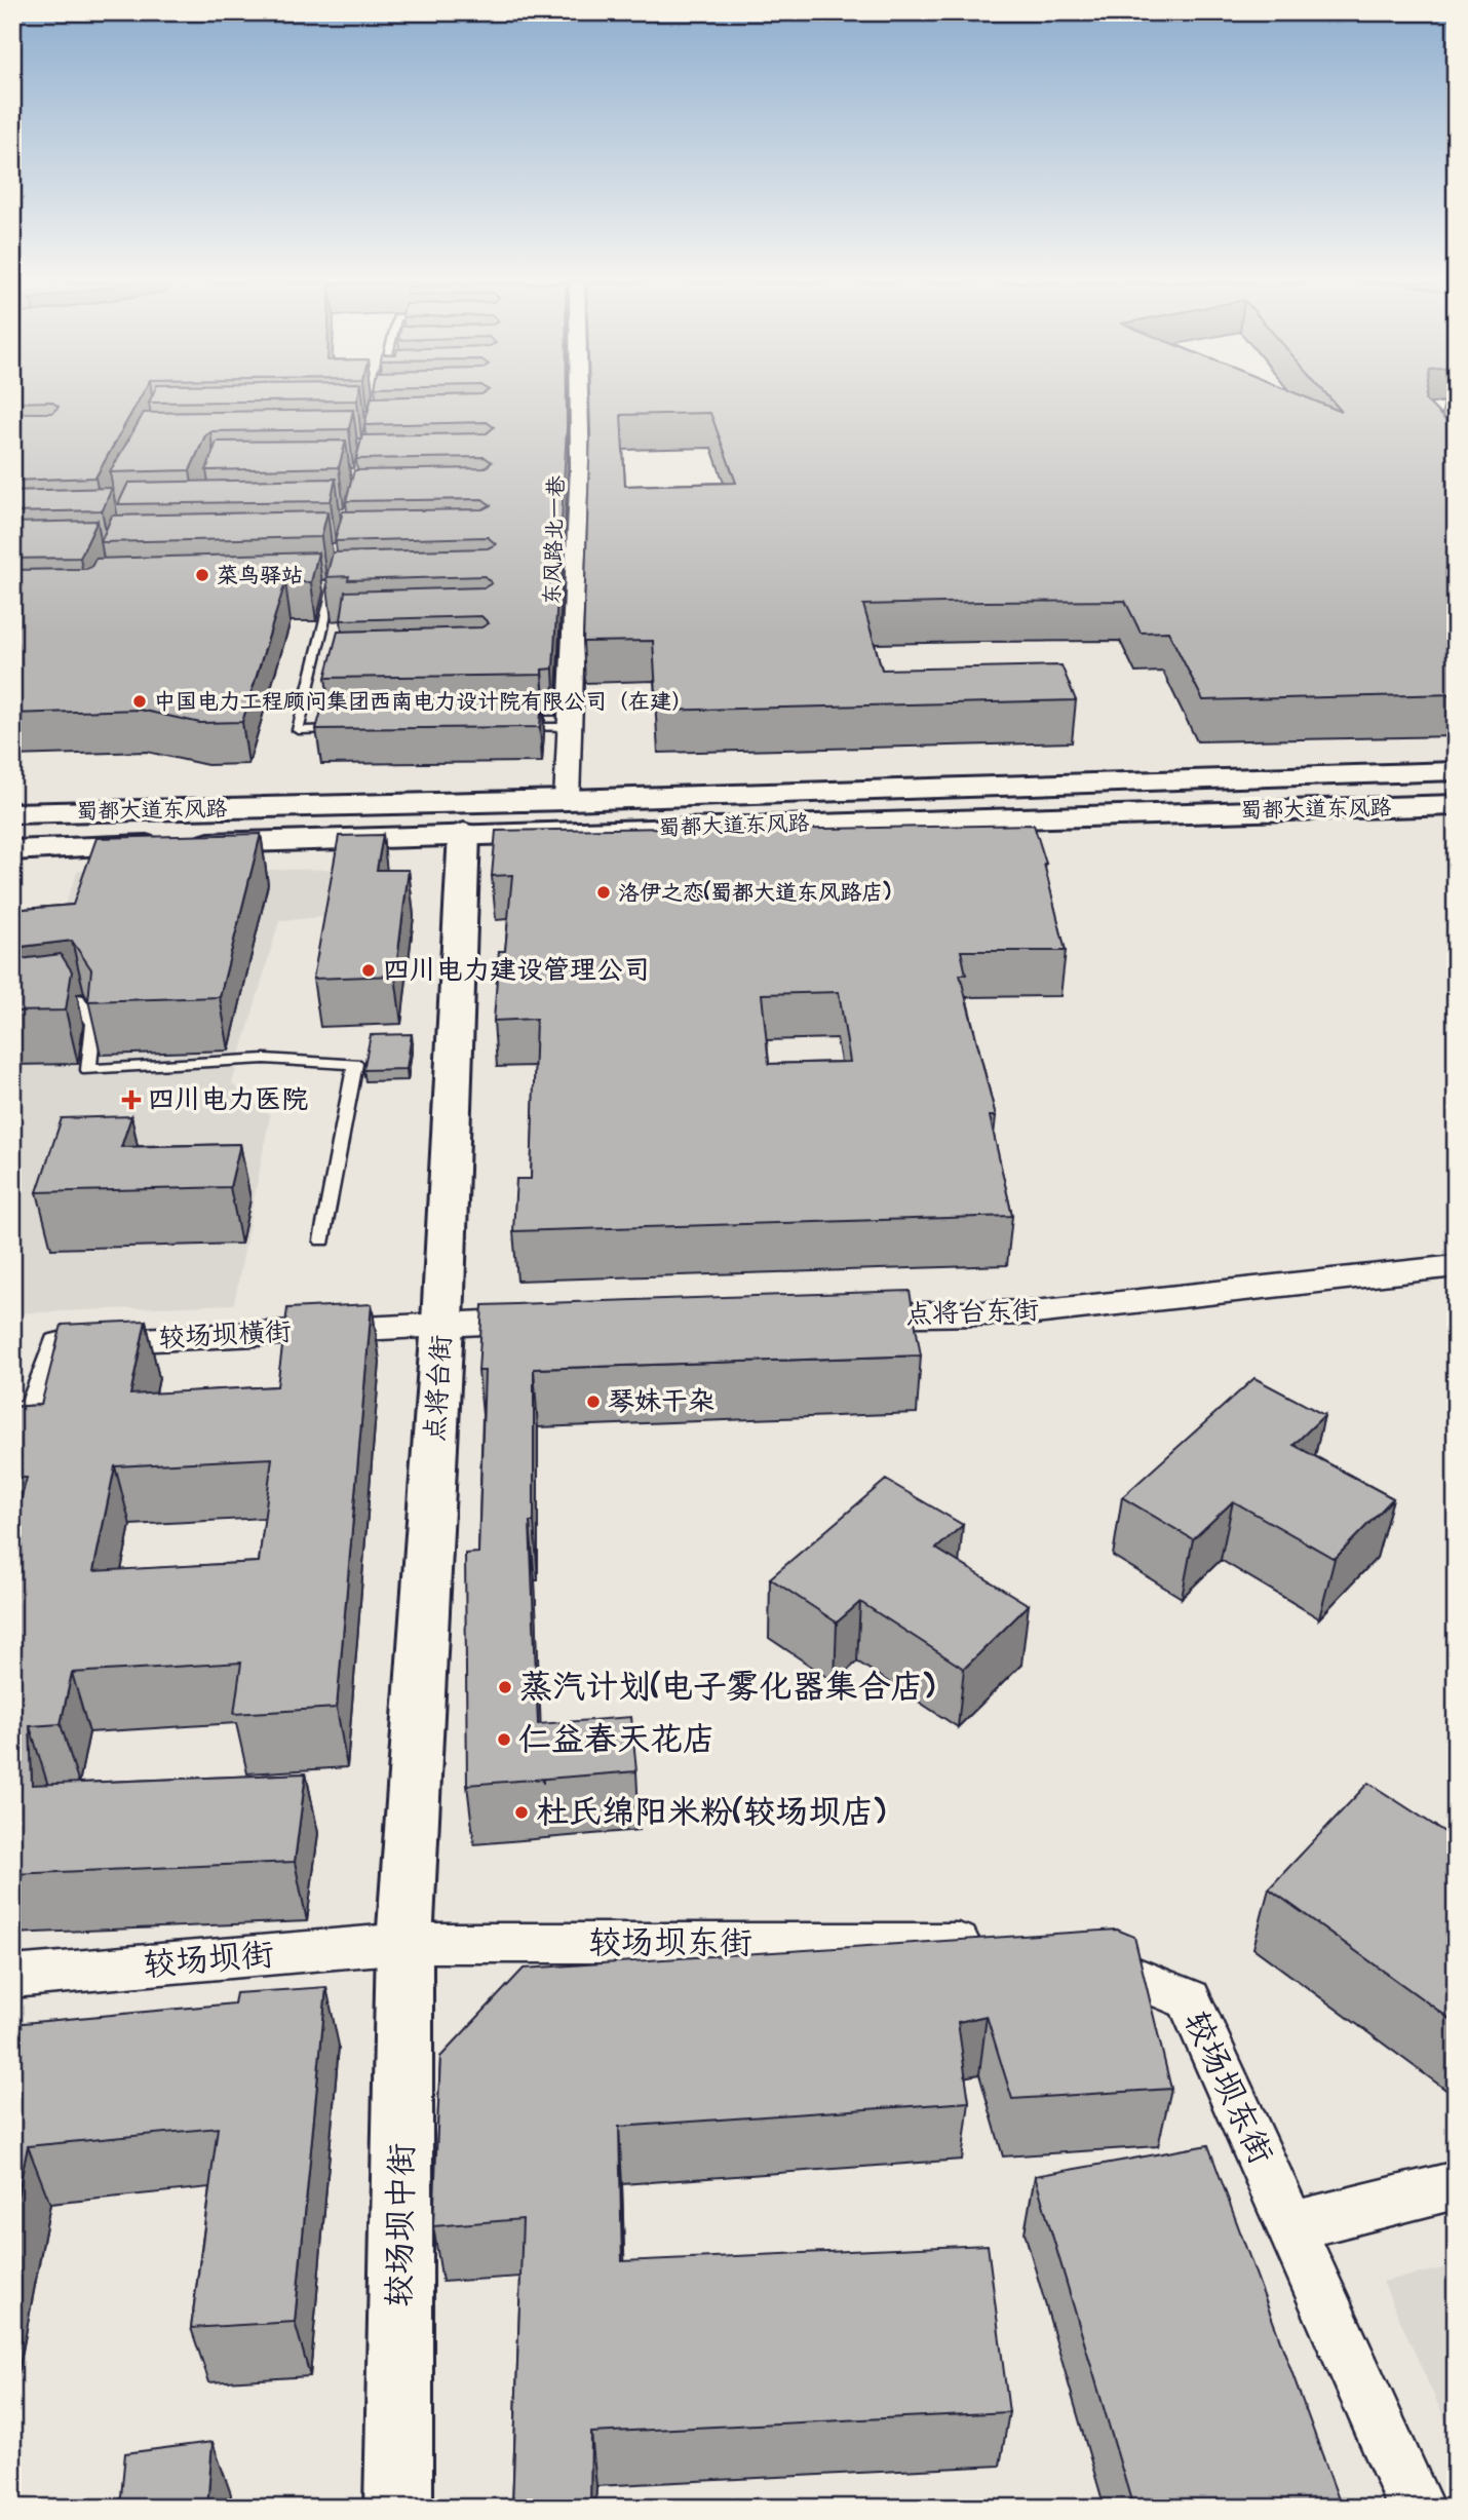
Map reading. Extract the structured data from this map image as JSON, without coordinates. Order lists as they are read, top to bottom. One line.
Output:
{"streets":{"main road":["蜀都大道东风路","点将台街","较场坝中街"],"street":["东风路北一巷","点将台东街","较场坝横街","较场坝东街","较场坝街"]},"crossings":[["东风路北一巷","蜀都大道东风路"],["蜀都大道东风路","点将台街"],["较场坝横街","点将台街"],["点将台街","较场坝东街"],["点将台街","较场坝街"],["点将台街","较场坝中街"],["较场坝东街","较场坝街"],["较场坝东街","较场坝中街"],["较场坝街","较场坝中街"]],"places":{"other":["菜鸟驿站","中国电力工程顾问集团西南电力设计院有限公司（在建）","洛伊之恋(蜀都大道东风路店)","四川电力建设管理公司","琴妹干杂","蒸汽计划(电子雾化器集合店)","仁益春天花店","杜氏绵阳米粉(较场坝店)"],"health":["四川电力医院"]}}
